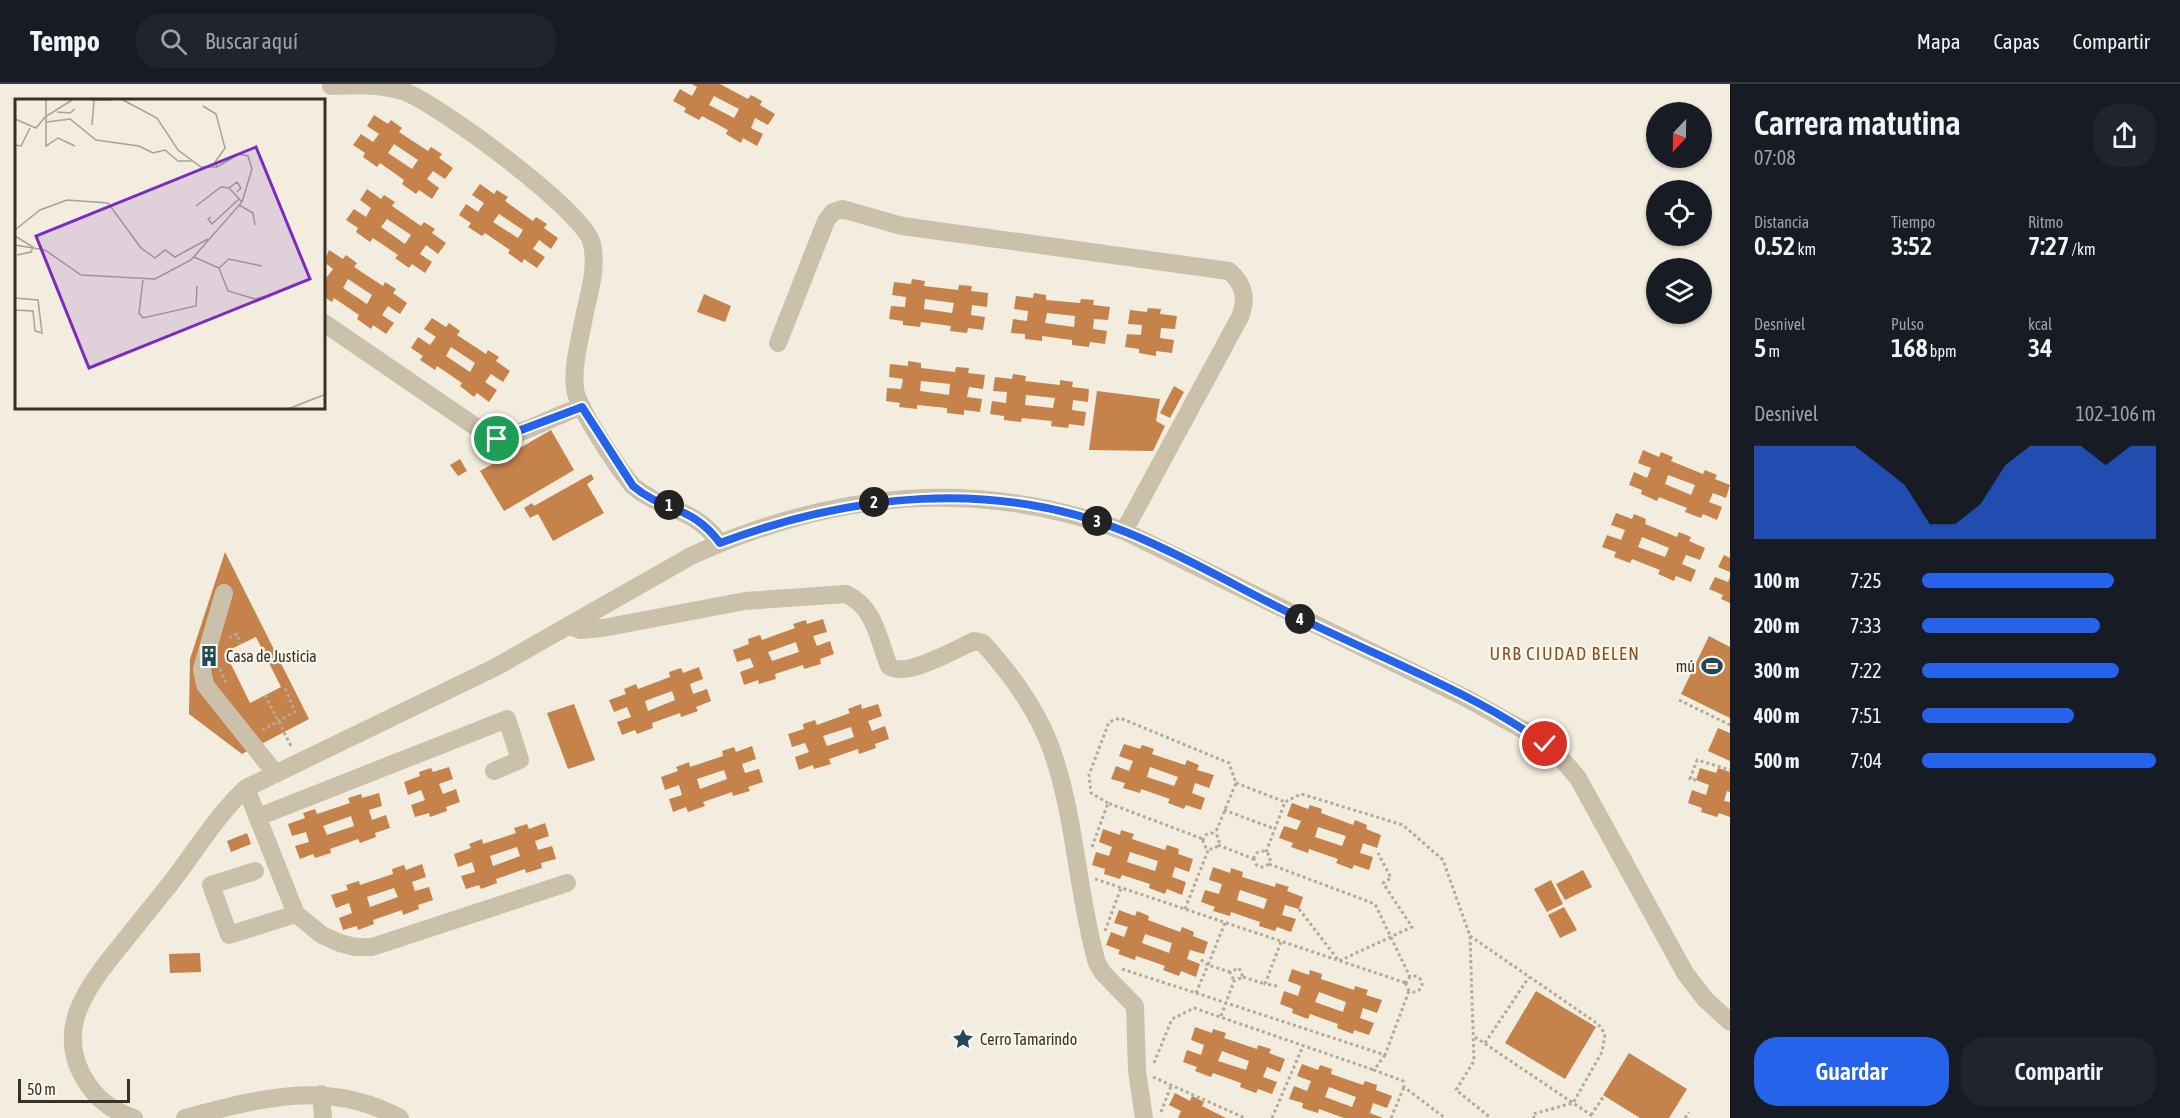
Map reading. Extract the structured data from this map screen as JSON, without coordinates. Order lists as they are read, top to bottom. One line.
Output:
{"districts":["URB CIUDAD BELEN"],"places":{"building":["Casa de Justicia"],"sports":["mú"],"place":["Cerro Tamarindo"]},"scale_bar":"50 m","north":"bottom","page":{"header":"Tempo","search":"Buscar aquí","nav":["Mapa","Capas","Compartir"],"heading":["Carrera matutina","07:08"],"stats":[["Distancia","0.52 km"],["Tiempo","3:52"],["Ritmo","7:27 /km"],["Desnivel","5 m"],["Pulso","168 bpm"],["kcal","34"]],"chart":["Desnivel","102–106 m"],"pins":["2","1","3","4"],"list":[{"name":"100 m","note":"7:25"},{"name":"200 m","note":"7:33"},{"name":"300 m","note":"7:22"},{"name":"400 m","note":"7:51"},{"name":"500 m","note":"7:04"}],"buttons":["Guardar","Compartir"],"scale":"50 m"}}
